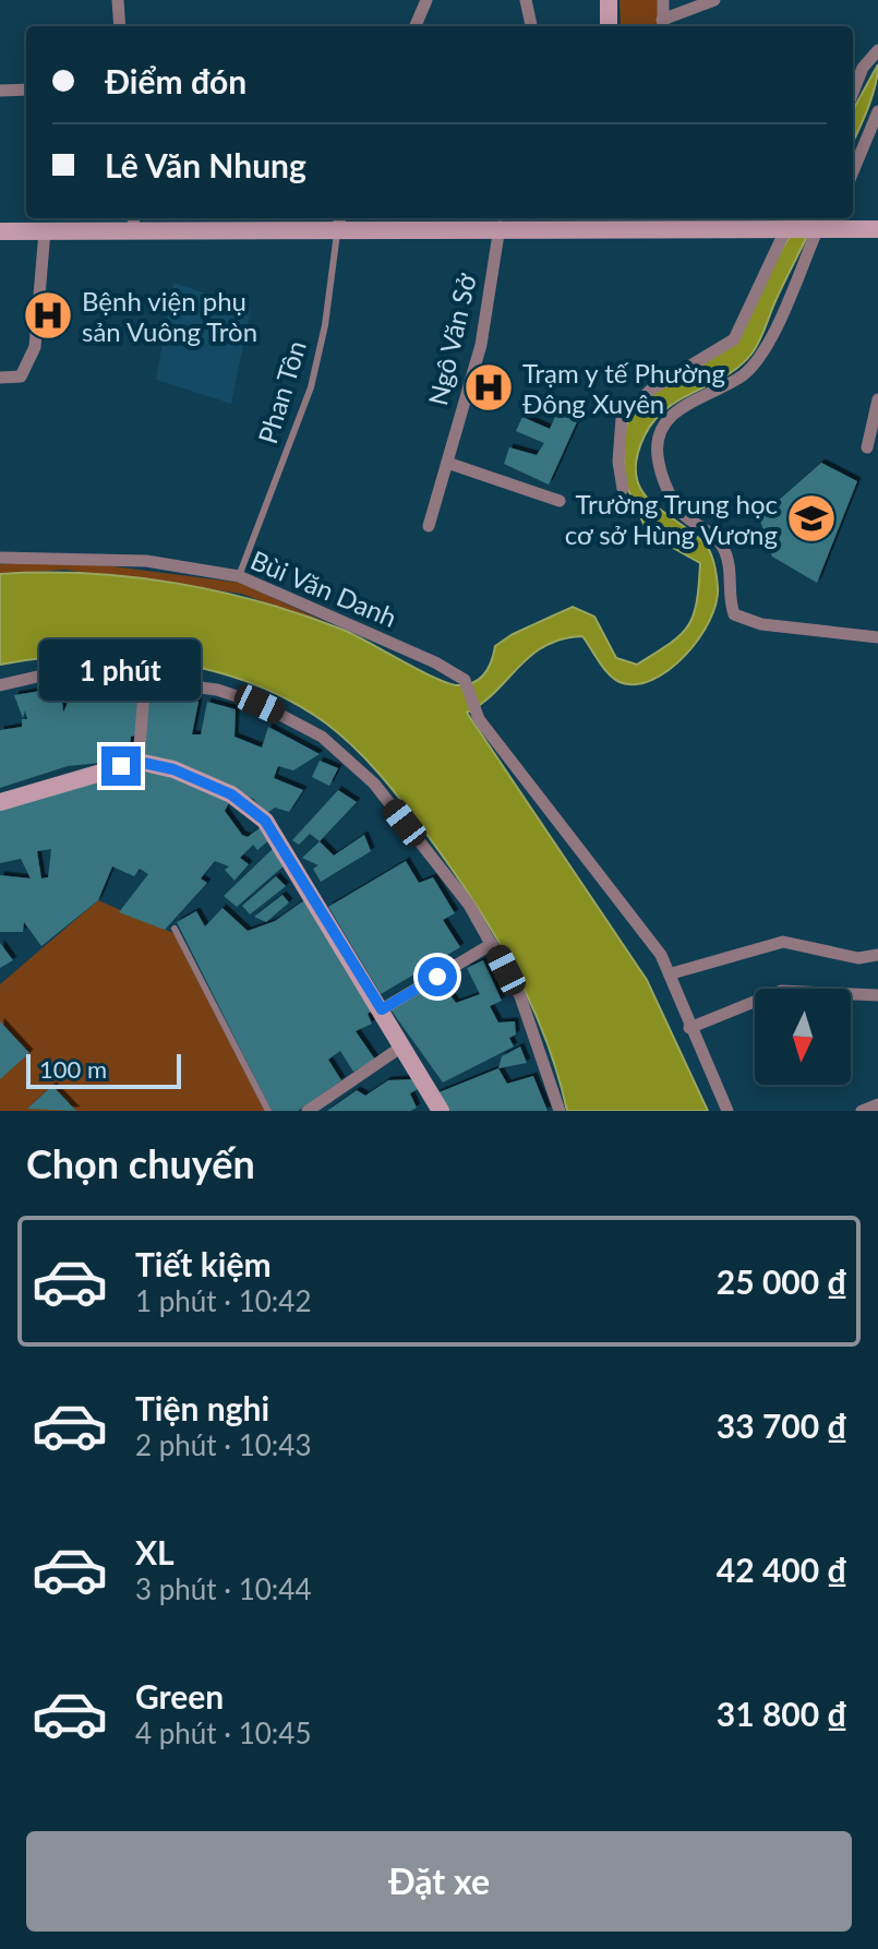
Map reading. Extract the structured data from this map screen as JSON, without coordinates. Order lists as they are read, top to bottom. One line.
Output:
{"streets":{"street":["Ngô Văn Sở","Bùi Văn Danh"],"lane":["Phan Tôn"]},"crossings":[["Phan Tôn","Bùi Văn Danh"]],"places":{"hospital":["Bệnh viện phụ sản Vuông Tròn","Trạm y tế Phường Đông Xuyên"],"school or university":["Trường Trung học cơ sở Hùng Vương"]},"scale_bar":"100 m","north":"bottom","page":{"banner":["Điểm đón","Lê Văn Nhung"],"bubble":"1 phút","scale":"100 m","heading":"Chọn chuyến","list":[{"name":"Tiết kiệm","note":"1 phút · 10:42","value":"25 000 ₫"},{"name":"Tiện nghi","note":"2 phút · 10:43","value":"33 700 ₫"},{"name":"XL","note":"3 phút · 10:44","value":"42 400 ₫"},{"name":"Green","note":"4 phút · 10:45","value":"31 800 ₫"}],"buttons":"Đặt xe"}}
